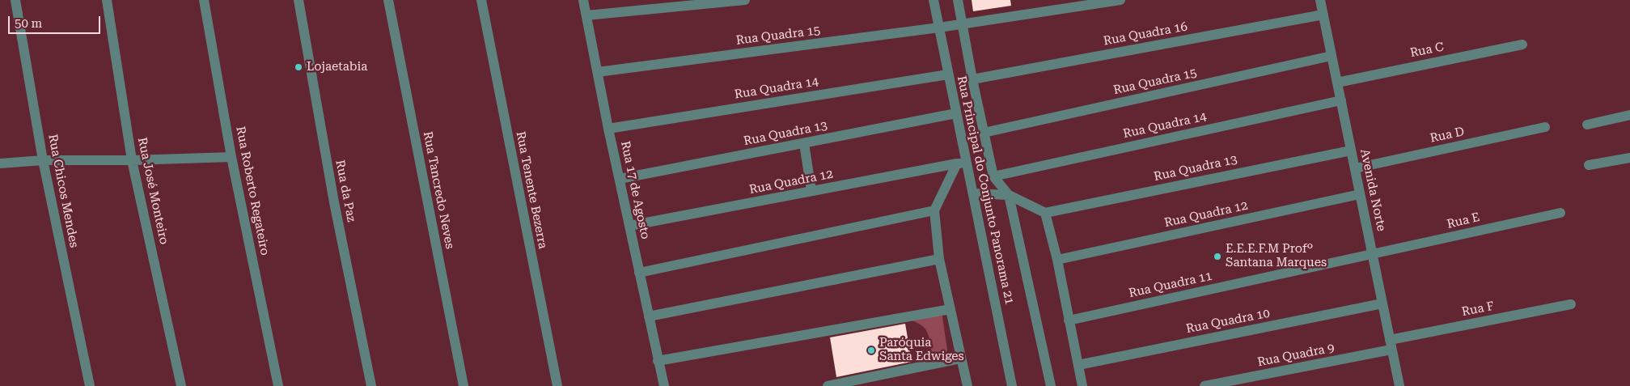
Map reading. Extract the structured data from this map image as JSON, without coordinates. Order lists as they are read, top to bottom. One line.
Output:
{"streets":{"street":["Rua Quadra 16","Rua Quadra 15","Rua C","Rua Quadra 14","Rua Quadra 13","Rua D","Rua Quadra 12","Rua Tancredo Neves","Rua Tenente Bezerra","Rua 17 de Agosto","Rua Principal do Conjunto Panorama 21","Avenida Norte","Rua Chicos Mendes","Rua José Monteiro","Rua Roberto Regateiro","Rua da Paz","Rua E","Rua Quadra 11","Rua F","Rua Quadra 10","Rua Quadra 9"]},"crossings":[["Rua Quadra 16","Rua Principal do Conjunto Panorama 21"],["Rua Quadra 16","Avenida Norte"],["Rua Quadra 15","Rua 17 de Agosto"],["Rua Quadra 15","Rua Principal do Conjunto Panorama 21"],["Rua Quadra 15","Avenida Norte"],["Rua C","Avenida Norte"],["Rua Quadra 14","Rua 17 de Agosto"],["Rua Quadra 14","Rua Principal do Conjunto Panorama 21"],["Rua Quadra 14","Avenida Norte"],["Rua Quadra 13","Rua 17 de Agosto"],["Rua Quadra 13","Rua Principal do Conjunto Panorama 21"],["Rua Quadra 13","Avenida Norte"],["Rua D","Avenida Norte"],["Rua Quadra 12","Rua 17 de Agosto"],["Rua Quadra 12","Rua Principal do Conjunto Panorama 21"],["Rua Quadra 12","Avenida Norte"],["Avenida Norte","Rua E"],["Avenida Norte","Rua Quadra 11"],["Avenida Norte","Rua F"],["Avenida Norte","Rua Quadra 10"],["Avenida Norte","Rua Quadra 9"],["Rua E","Rua Quadra 11"],["Rua F","Rua Quadra 9"]],"places":["Lojaetabia","E.E.E.F.M Profº Santana Marques","Paróquia Santa Edwiges"],"scale_bar":"50 m"}
